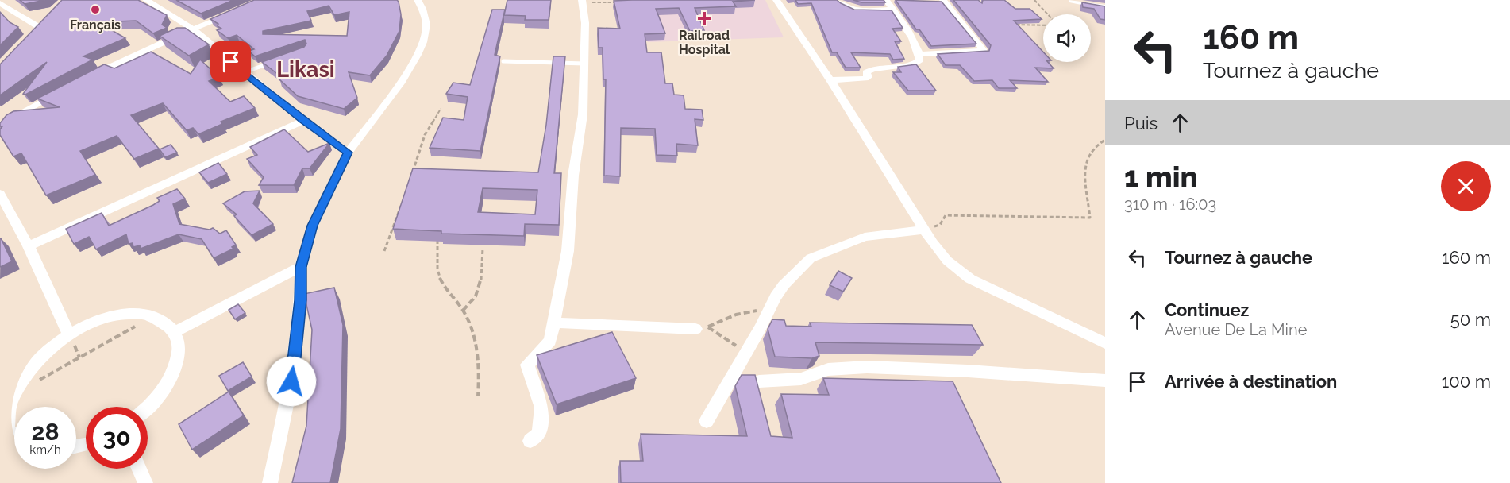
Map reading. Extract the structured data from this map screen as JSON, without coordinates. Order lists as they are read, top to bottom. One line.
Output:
{"districts":["Likasi"],"places":{"other":["Français"],"health":["Railroad Hospital"]},"page":{"turn":["160 m","Tournez à gauche"],"then":"Puis","heading":["1 min","310 m · 16:03"],"list":[{"name":"Tournez à gauche","value":"160 m"},{"name":"Continuez","note":"Avenue De La Mine","value":"50 m"},{"name":"Arrivée à destination","value":"100 m"}],"speed":"28 km/h","limit":"30"}}
